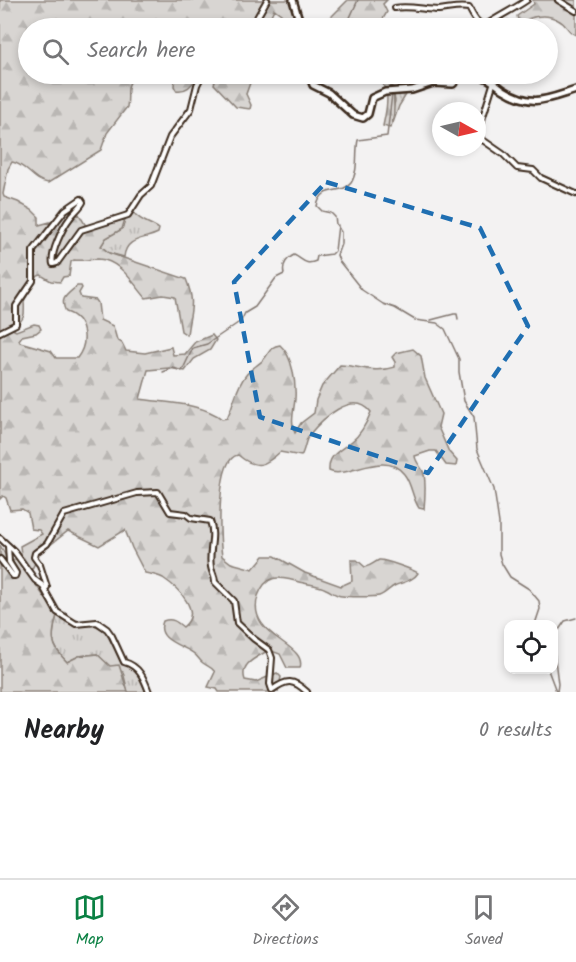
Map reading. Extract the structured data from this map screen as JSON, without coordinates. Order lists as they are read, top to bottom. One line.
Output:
{"north":"right","page":{"search":"Search here","heading":["Nearby","0 results"],"nav":["Map","Directions","Saved"]}}
